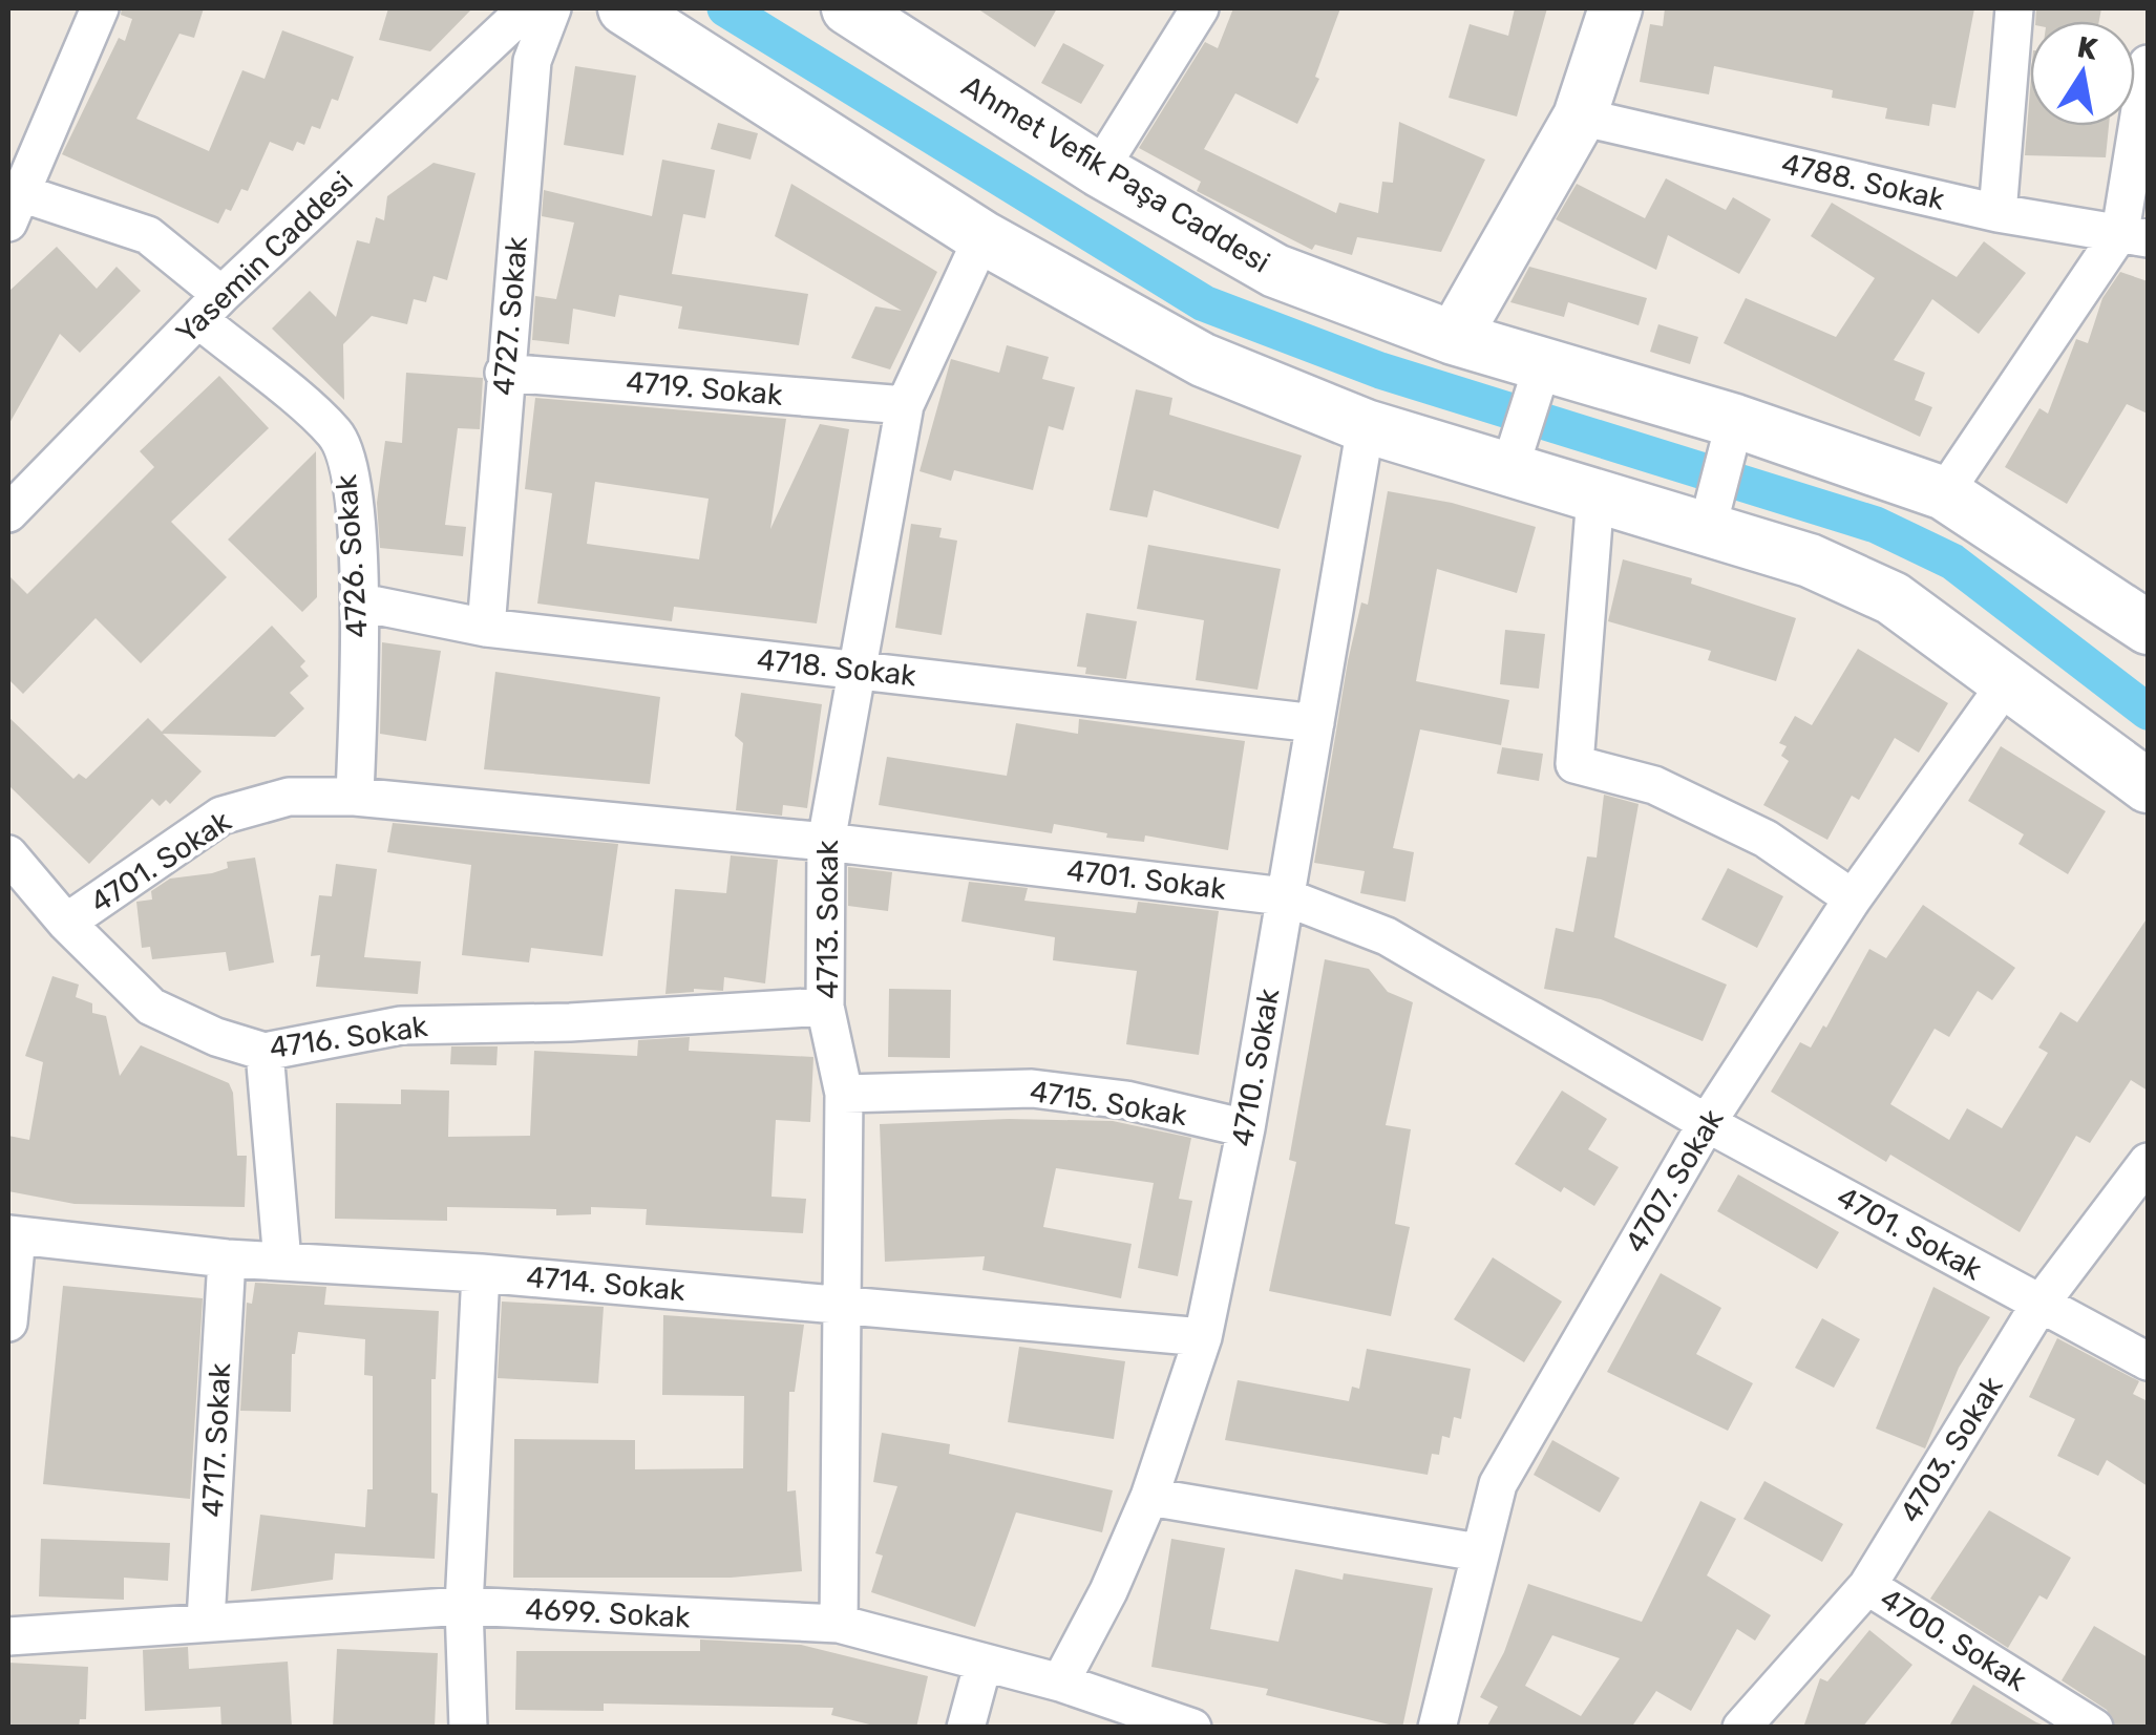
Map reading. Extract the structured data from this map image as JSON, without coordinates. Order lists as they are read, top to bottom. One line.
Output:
{"streets":{"street":["Ahmet Vefik Paşa Caddesi","4788. Sokak","Yasemin Caddesi","4727. Sokak","4719. Sokak","4726. Sokak","4718. Sokak","4701. Sokak","4713. Sokak","4716. Sokak","4710. Sokak","4715. Sokak","4707. Sokak","4714. Sokak","4717. Sokak","4703. Sokak","4699. Sokak","4700. Sokak"]},"crossings":[["Yasemin Caddesi","4726. Sokak"],["4727. Sokak","4719. Sokak"],["4727. Sokak","4718. Sokak"],["4719. Sokak","4713. Sokak"],["4726. Sokak","4718. Sokak"],["4726. Sokak","4701. Sokak"],["4718. Sokak","4713. Sokak"],["4718. Sokak","4710. Sokak"],["4701. Sokak","4713. Sokak"],["4701. Sokak","4716. Sokak"],["4701. Sokak","4710. Sokak"],["4701. Sokak","4707. Sokak"],["4701. Sokak","4703. Sokak"],["4713. Sokak","4716. Sokak"],["4713. Sokak","4715. Sokak"],["4713. Sokak","4714. Sokak"],["4713. Sokak","4699. Sokak"],["4710. Sokak","4715. Sokak"],["4710. Sokak","4714. Sokak"],["4710. Sokak","4699. Sokak"],["4714. Sokak","4717. Sokak"],["4717. Sokak","4699. Sokak"],["4703. Sokak","4700. Sokak"]],"north":"top"}
